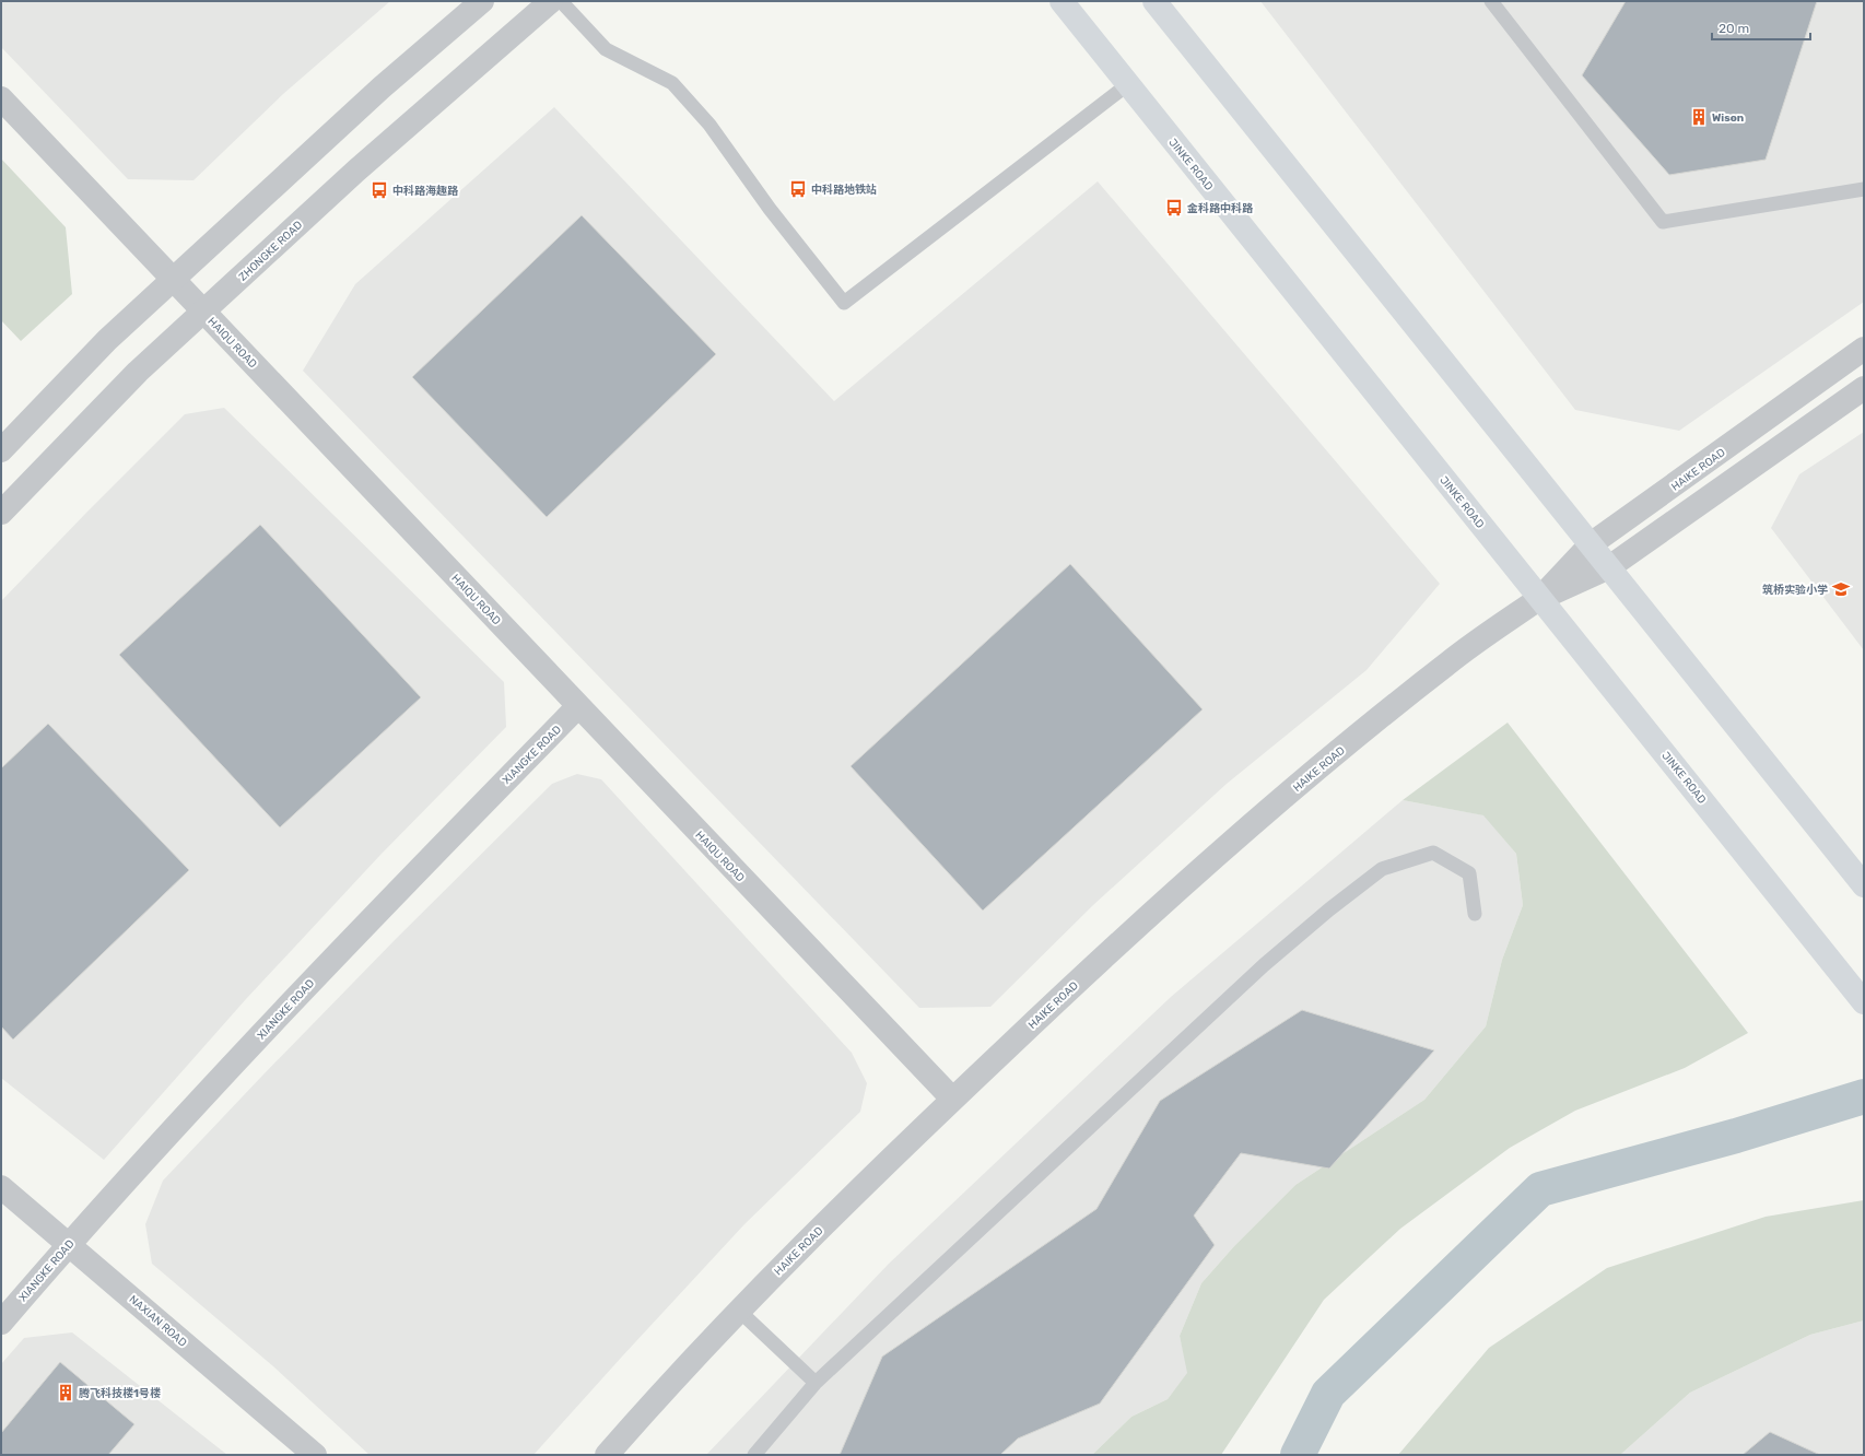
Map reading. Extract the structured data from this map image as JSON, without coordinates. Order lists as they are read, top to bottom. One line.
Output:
{"streets":{"main road":["JINKE ROAD"],"street":["ZHONGKE ROAD","HAIQU ROAD","HAIKE ROAD","XIANGKE ROAD","NAXIAN ROAD"]},"crossings":[["JINKE ROAD","HAIKE ROAD"],["ZHONGKE ROAD","HAIQU ROAD"],["HAIQU ROAD","HAIKE ROAD"],["HAIQU ROAD","XIANGKE ROAD"],["XIANGKE ROAD","NAXIAN ROAD"]],"places":{"building":["Wison","腾飞科技楼1号楼"],"bus stop":["中科路地铁站","中科路海趣路","金科路中科路"],"school or university":["筑桥实验小学"]},"scale_bar":"20 m"}
